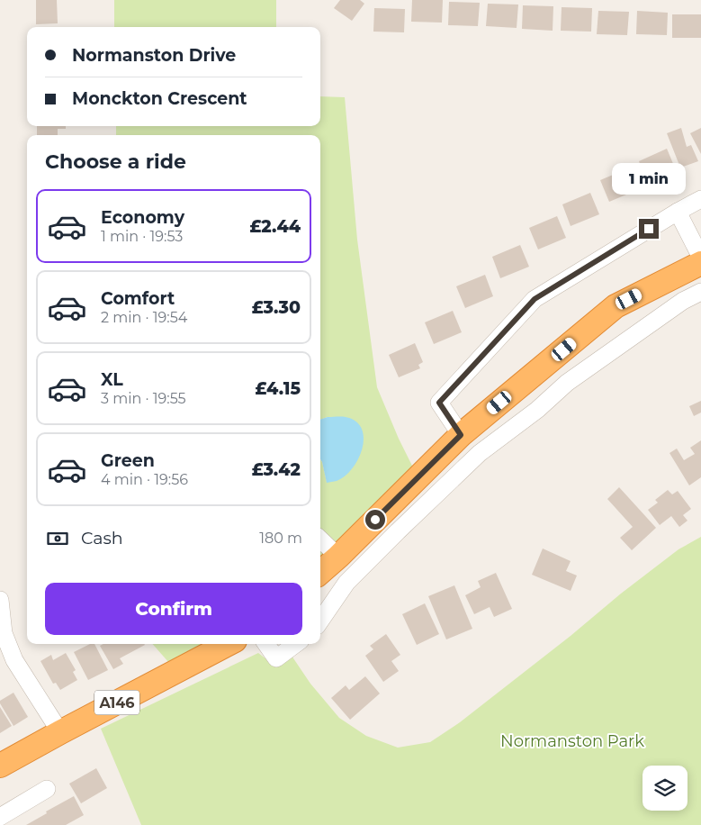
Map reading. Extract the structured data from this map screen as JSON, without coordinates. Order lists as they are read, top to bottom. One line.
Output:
{"streets":{"highway":["A146"]},"parks":["Normanston Park"],"page":{"banner":["Normanston Drive","Monckton Crescent"],"heading":"Choose a ride","bubble":"1 min","list":[{"name":"Economy","note":"1 min · 19:53","value":"£2.44"},{"name":"Comfort","note":"2 min · 19:54","value":"£3.30"},{"name":"XL","note":"3 min · 19:55","value":"£4.15"},{"name":"Green","note":"4 min · 19:56","value":"£3.42"}],"pay":["Cash","180 m"],"buttons":"Confirm"}}
